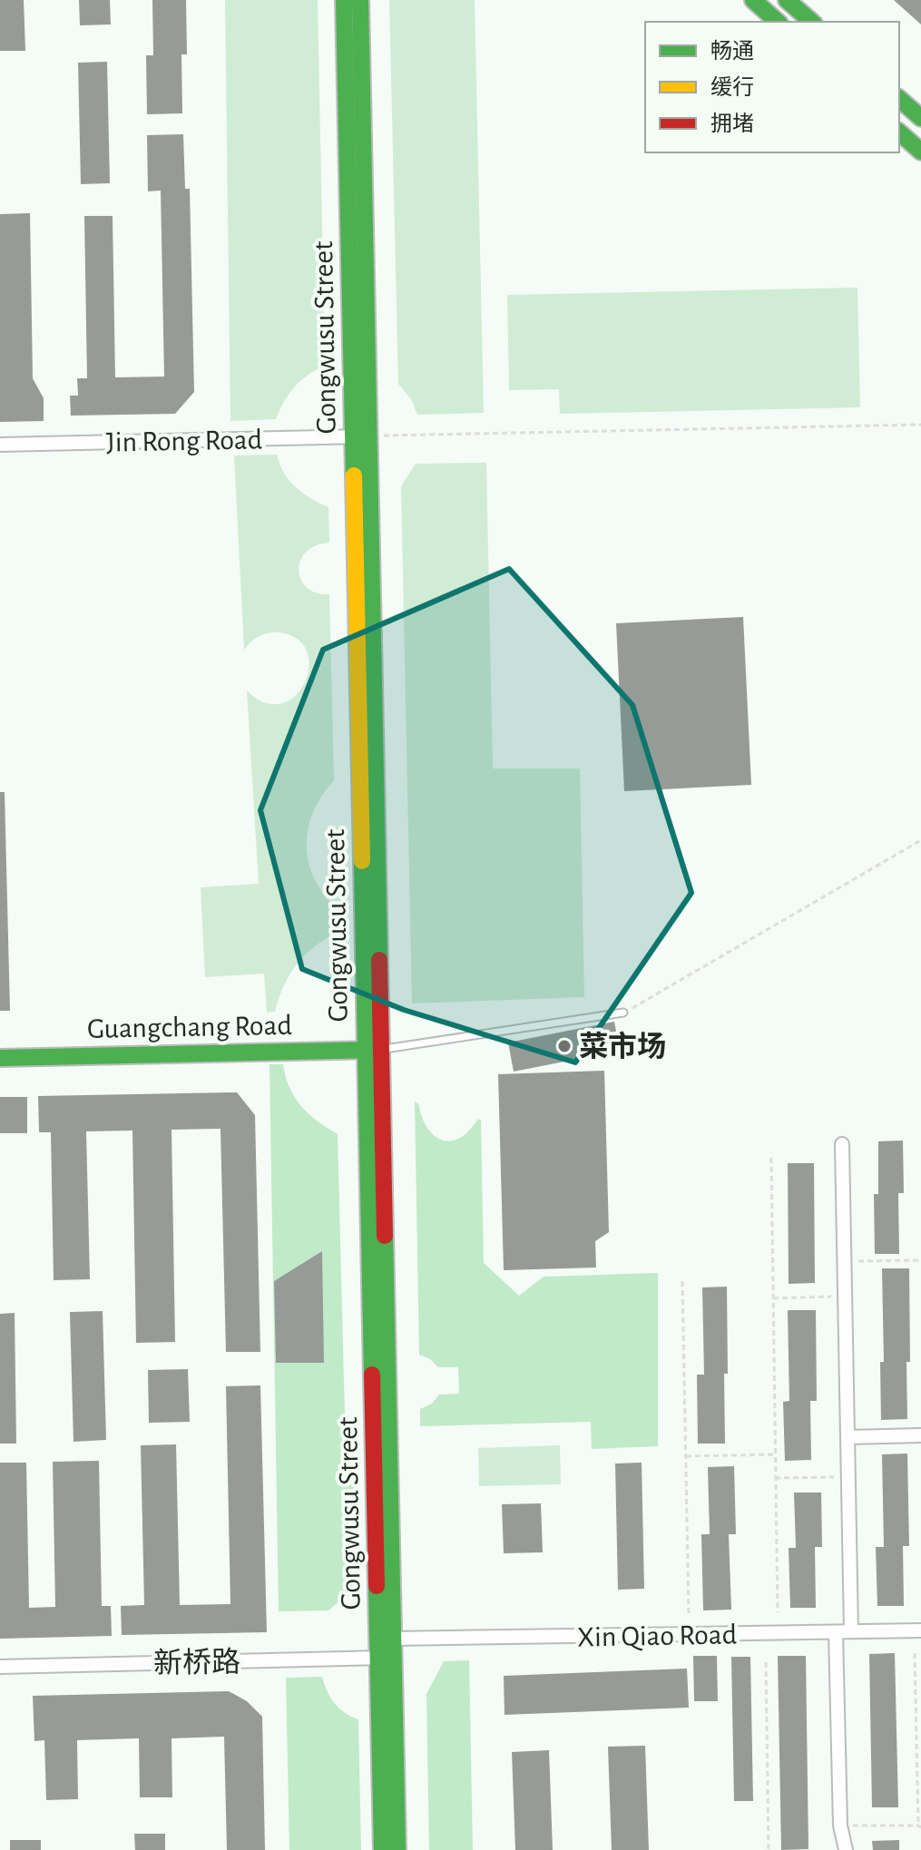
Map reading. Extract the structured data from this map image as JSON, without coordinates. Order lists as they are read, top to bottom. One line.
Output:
{"streets":{"main road":["Gongwusu Street","Guangchang Road"],"street":["Jin Rong Road","Xin Qiao Road","新桥路"]},"crossings":[["Gongwusu Street","Jin Rong Road"],["Gongwusu Street","Guangchang Road"],["Gongwusu Street","Xin Qiao Road"],["Gongwusu Street","新桥路"]],"places":["菜市场"],"legend":["畅通","缓行","拥堵"]}
